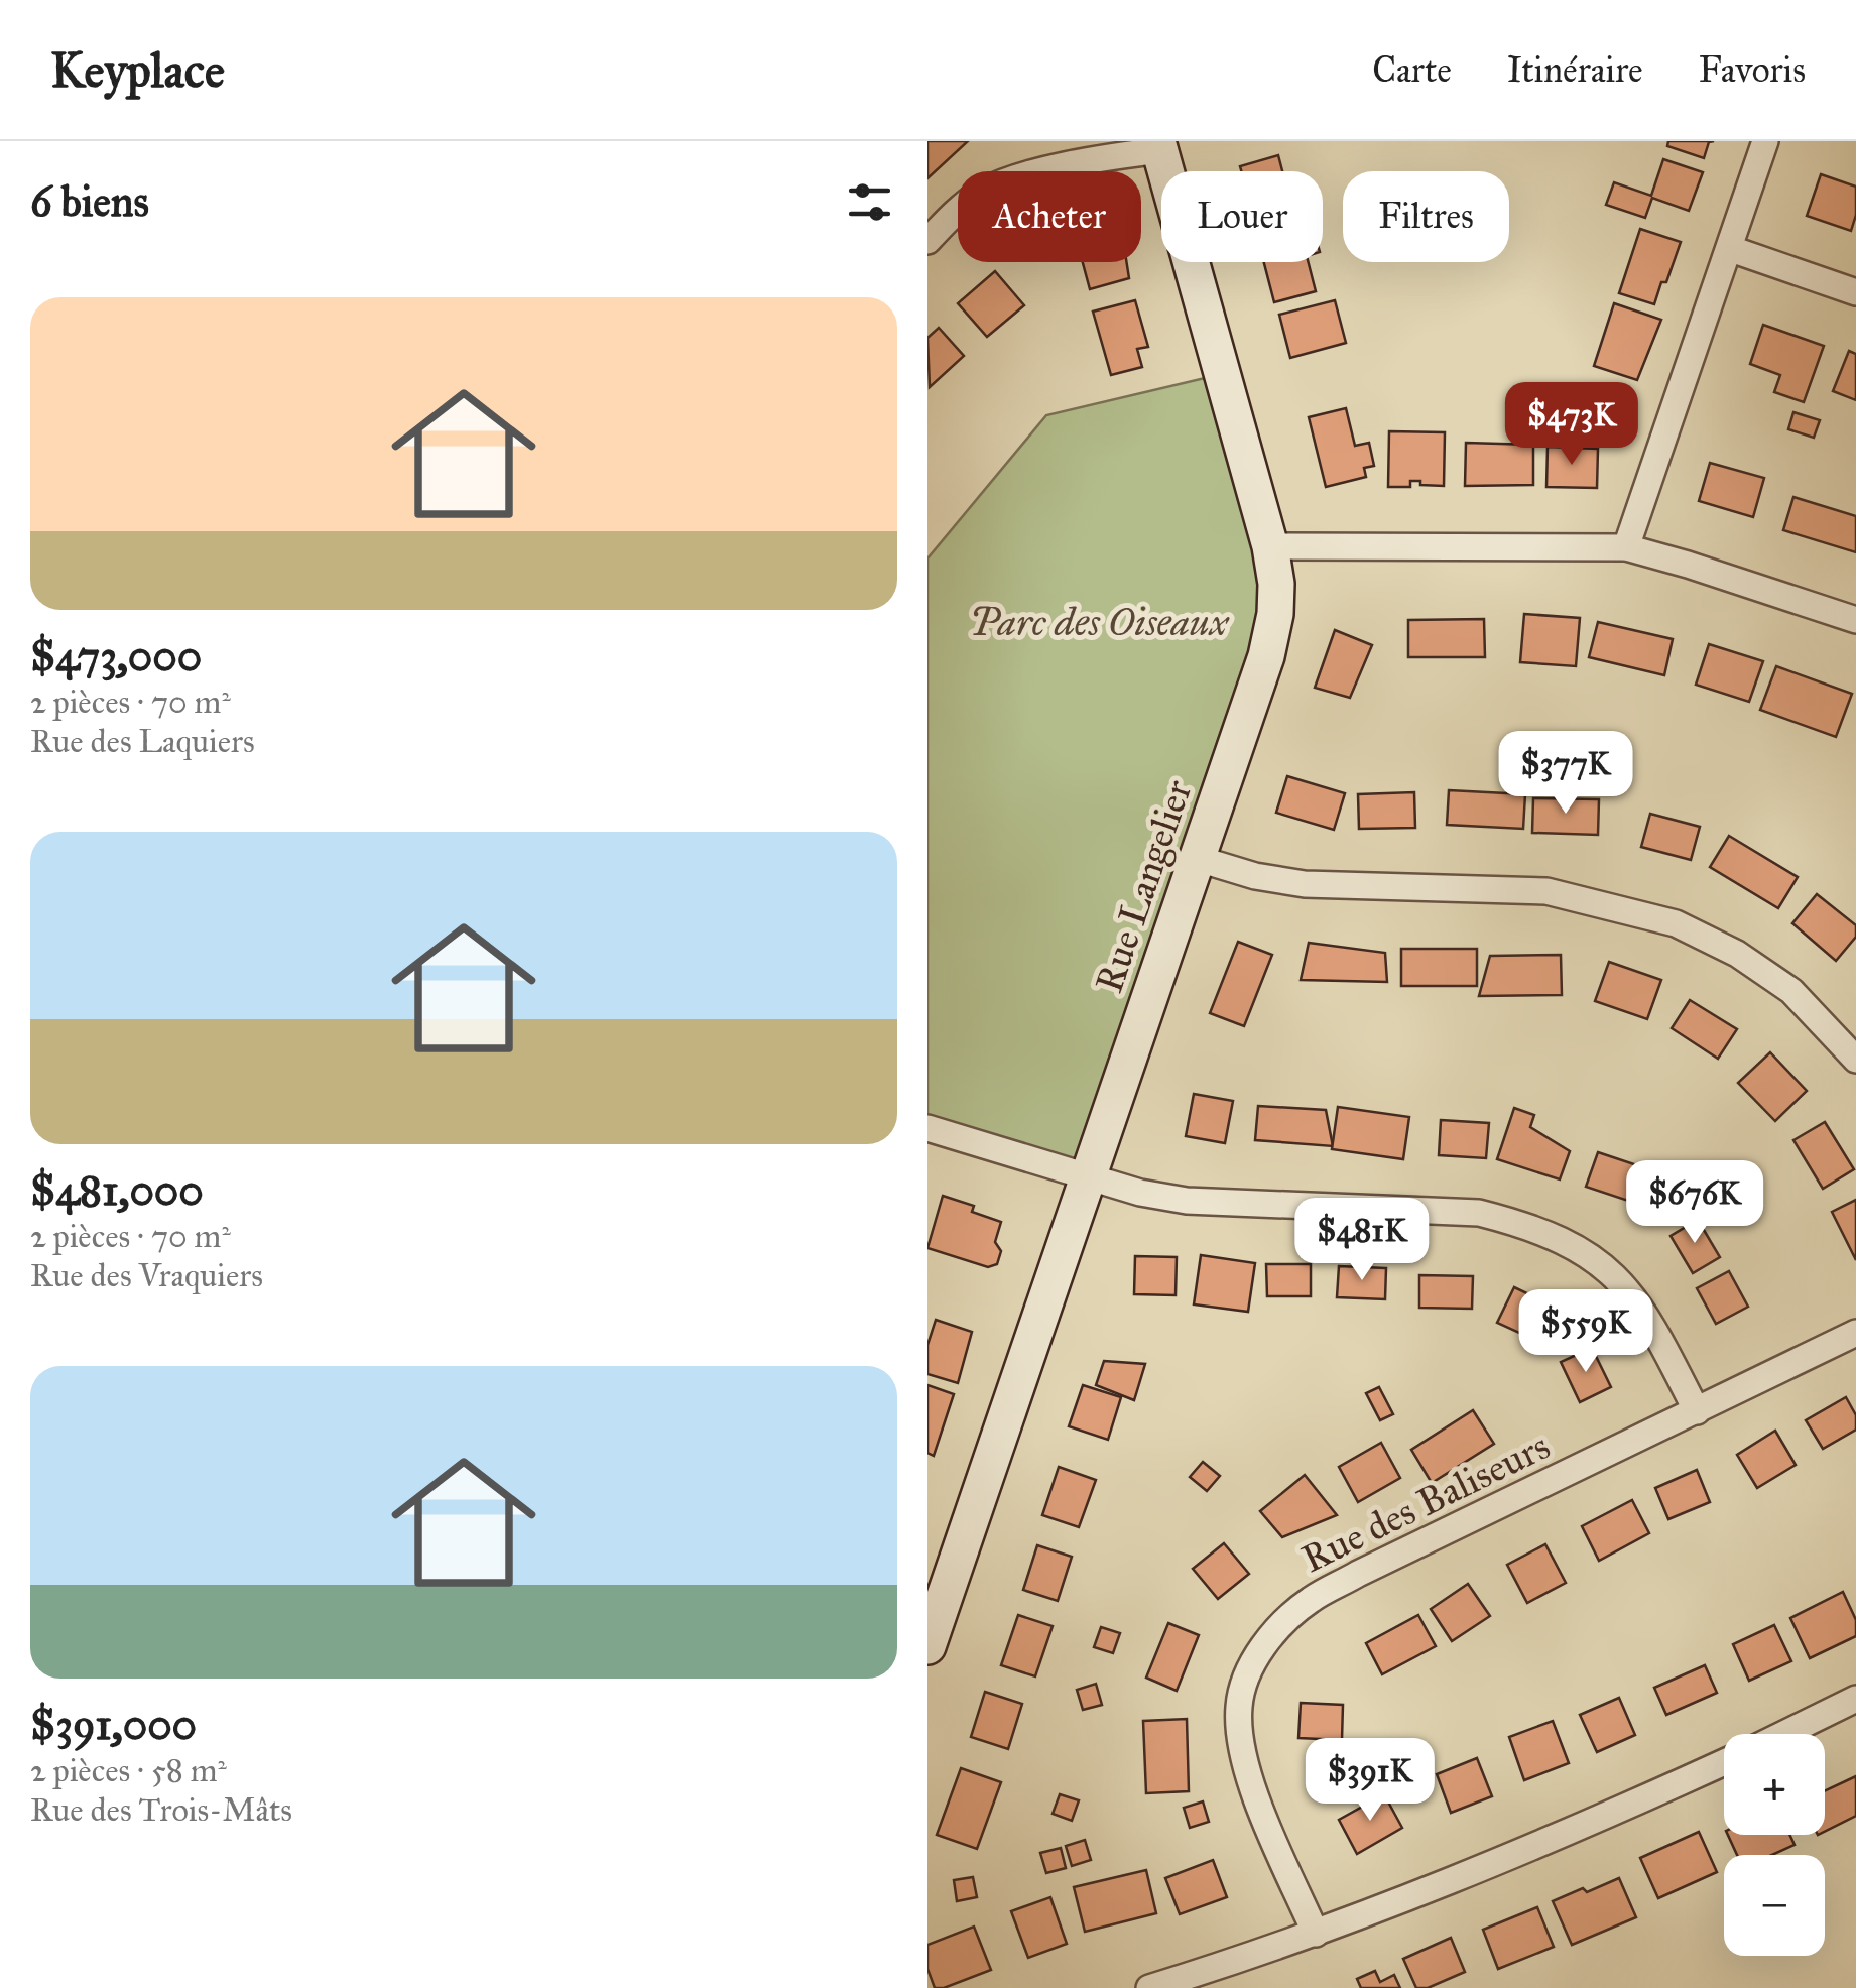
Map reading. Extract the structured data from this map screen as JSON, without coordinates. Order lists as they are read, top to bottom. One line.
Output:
{"streets":{"street":["Rue Langelier","Rue des Baliseurs"]},"parks":["Parc des Oiseaux"],"page":{"header":"Keyplace","nav":["Carte","Itinéraire","Favoris"],"heading":"6 biens","chip":["Acheter","Louer","Filtres"],"list":[{"name":"$473,000","note":"2 pièces · 70 m² · Rue des Laquiers"},{"name":"$481,000","note":"2 pièces · 70 m² · Rue des Vraquiers"},{"name":"$391,000","note":"2 pièces · 58 m² · Rue des Trois-Mâts"}],"price":["$473K","$377K","$676K","$481K","$559K","$391K"],"map_buttons":["+","−"]}}
